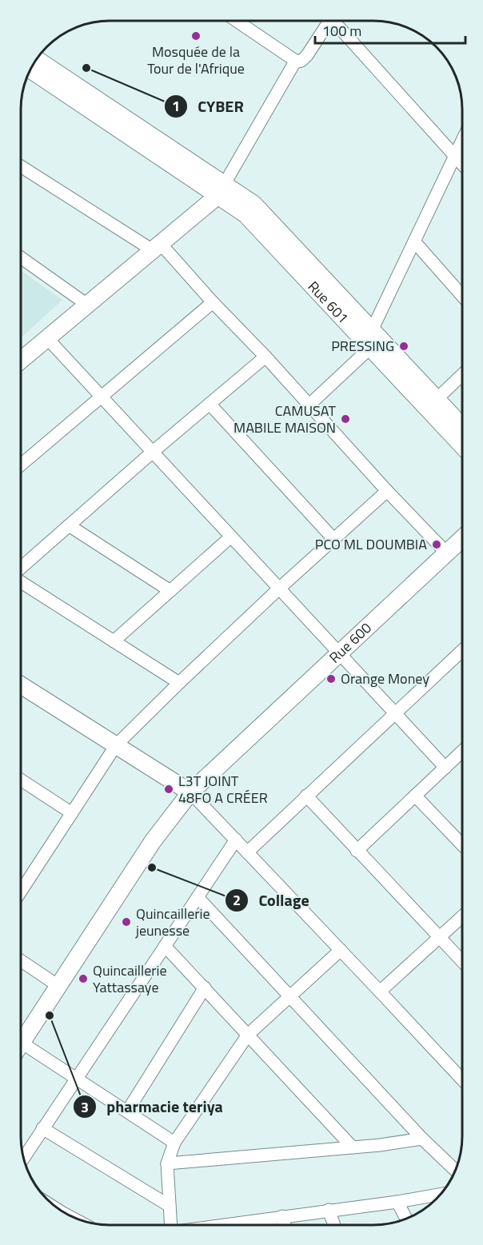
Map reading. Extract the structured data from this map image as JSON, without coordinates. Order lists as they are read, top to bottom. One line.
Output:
{"streets":{"street":["Rue 601","Rue 600"]},"places":["Mosquée de la Tour de l'Afrique","CYBER","PRESSING","CAMUSAT MABILE MAISON","PCO ML DOUMBIA","Orange Money","L3T JOINT 48FO A CRÉER","Collage","Quincaillerie jeunesse","Quincaillerie Yattassaye","pharmacie teriya"],"scale_bar":"100 m"}
